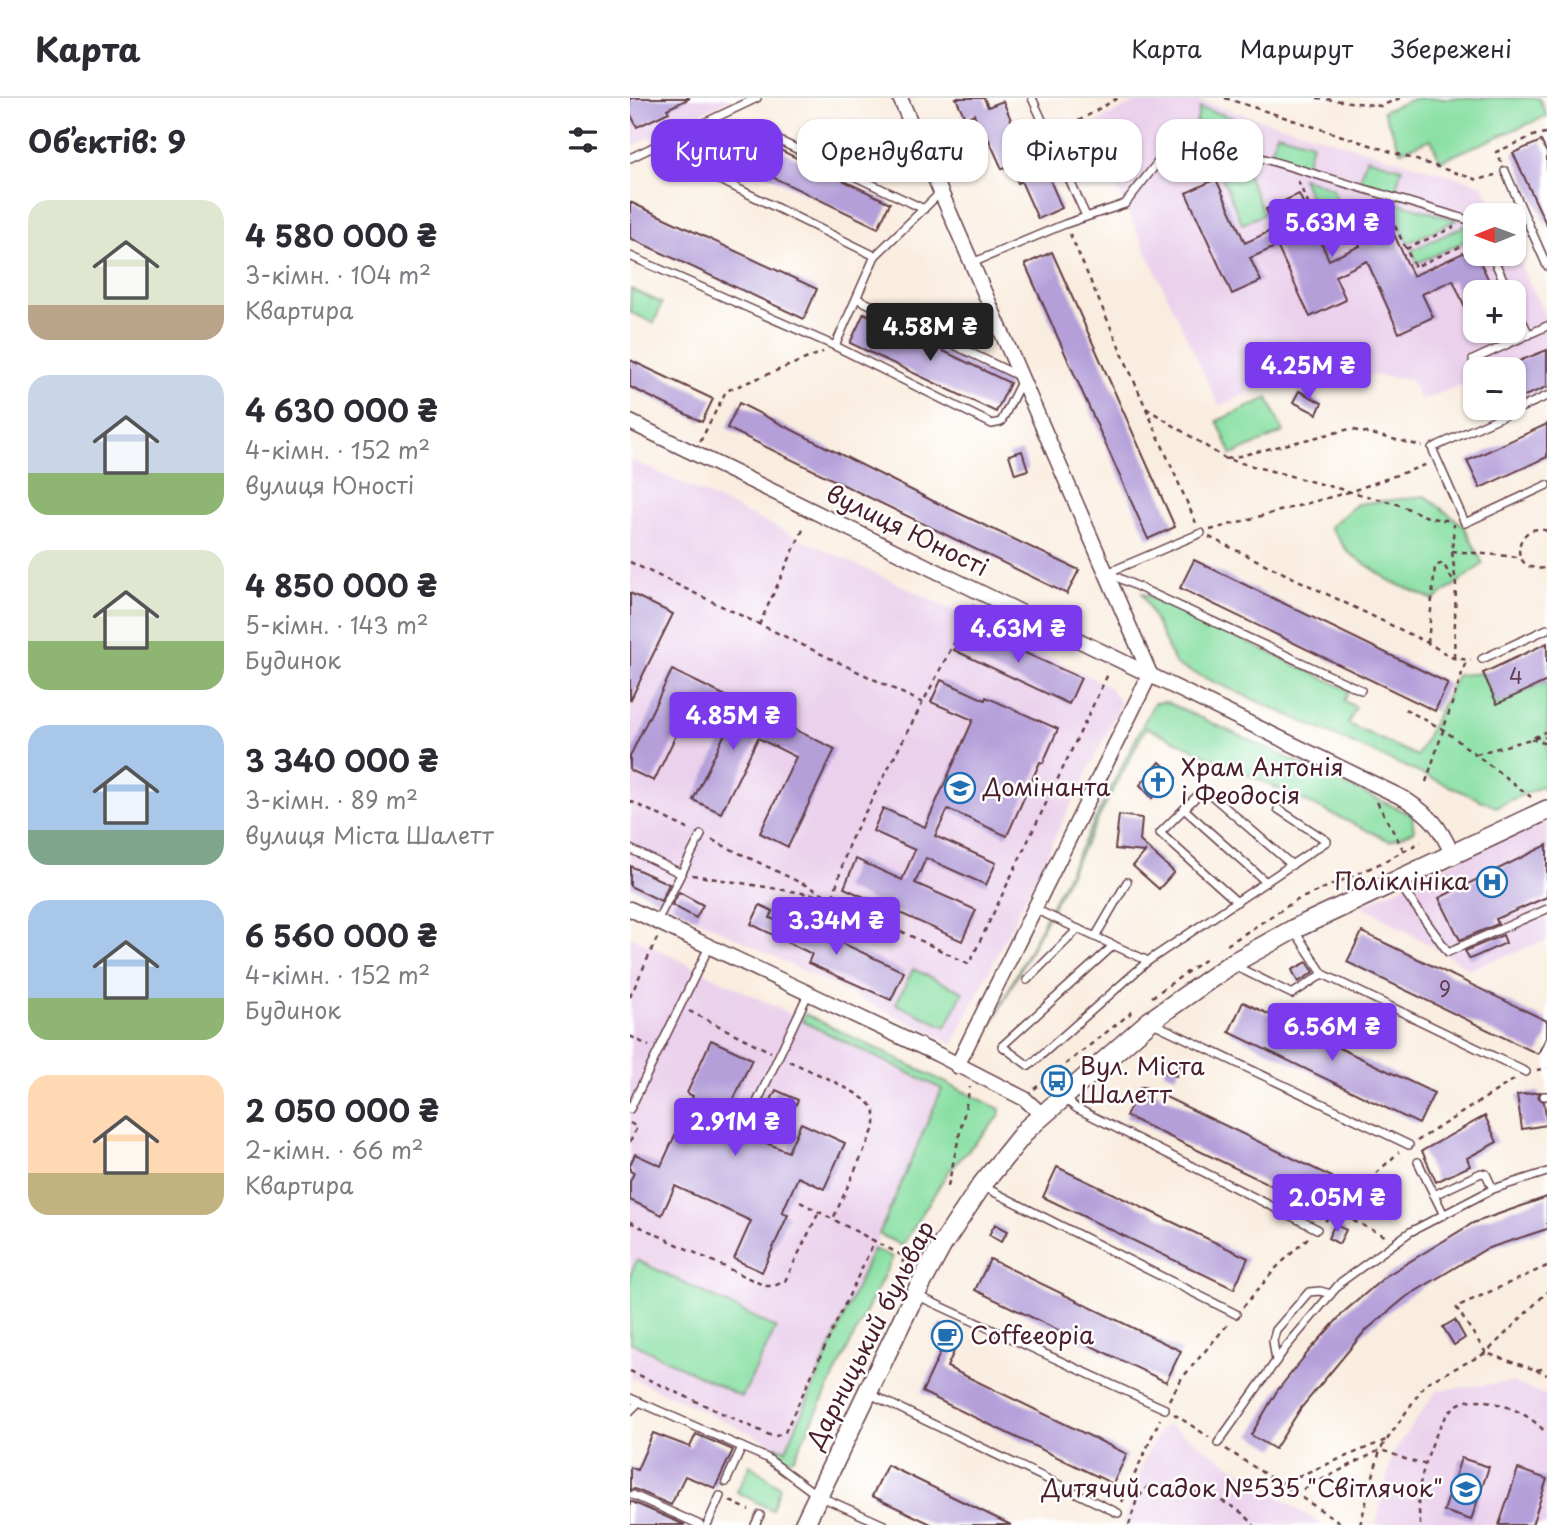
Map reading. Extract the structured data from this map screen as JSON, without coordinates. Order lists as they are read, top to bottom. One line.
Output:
{"streets":{"street":["вулиця Юності","Дарницький бульвар"]},"crossings":[["вулиця Юності","Дарницький бульвар"]],"places":{"church":["Храм Антонія і Феодосія"],"school or university":["Домінанта","Дитячий садок №535 \"Світлячок\""],"hospital":["Поліклініка"],"bus stop":["Вул. Міста Шалетт"],"cafe":["Coffeeopia"]},"house_numbers":["4","9"],"north":"left","page":{"header":"Карта","nav":["Карта","Маршрут","Збережені"],"heading":"Об’єктів: 9","chip":["Купити","Орендувати","Фільтри","Нове"],"list":[{"name":"4 580 000 ₴","note":"3-кімн. · 104 m² · Квартира"},{"name":"4 630 000 ₴","note":"4-кімн. · 152 m² · вулиця Юності"},{"name":"4 850 000 ₴","note":"5-кімн. · 143 m² · Будинок"},{"name":"3 340 000 ₴","note":"3-кімн. · 89 m² · вулиця Міста Шалетт"},{"name":"6 560 000 ₴","note":"4-кімн. · 152 m² · Будинок"},{"name":"2 050 000 ₴","note":"2-кімн. · 66 m² · Квартира"}],"price":["5.63M ₴","4.58M ₴","4.25M ₴","4.63M ₴","4.85M ₴","3.34M ₴","6.56M ₴","2.91M ₴","2.05M ₴"],"map_buttons":["+","−"]}}
